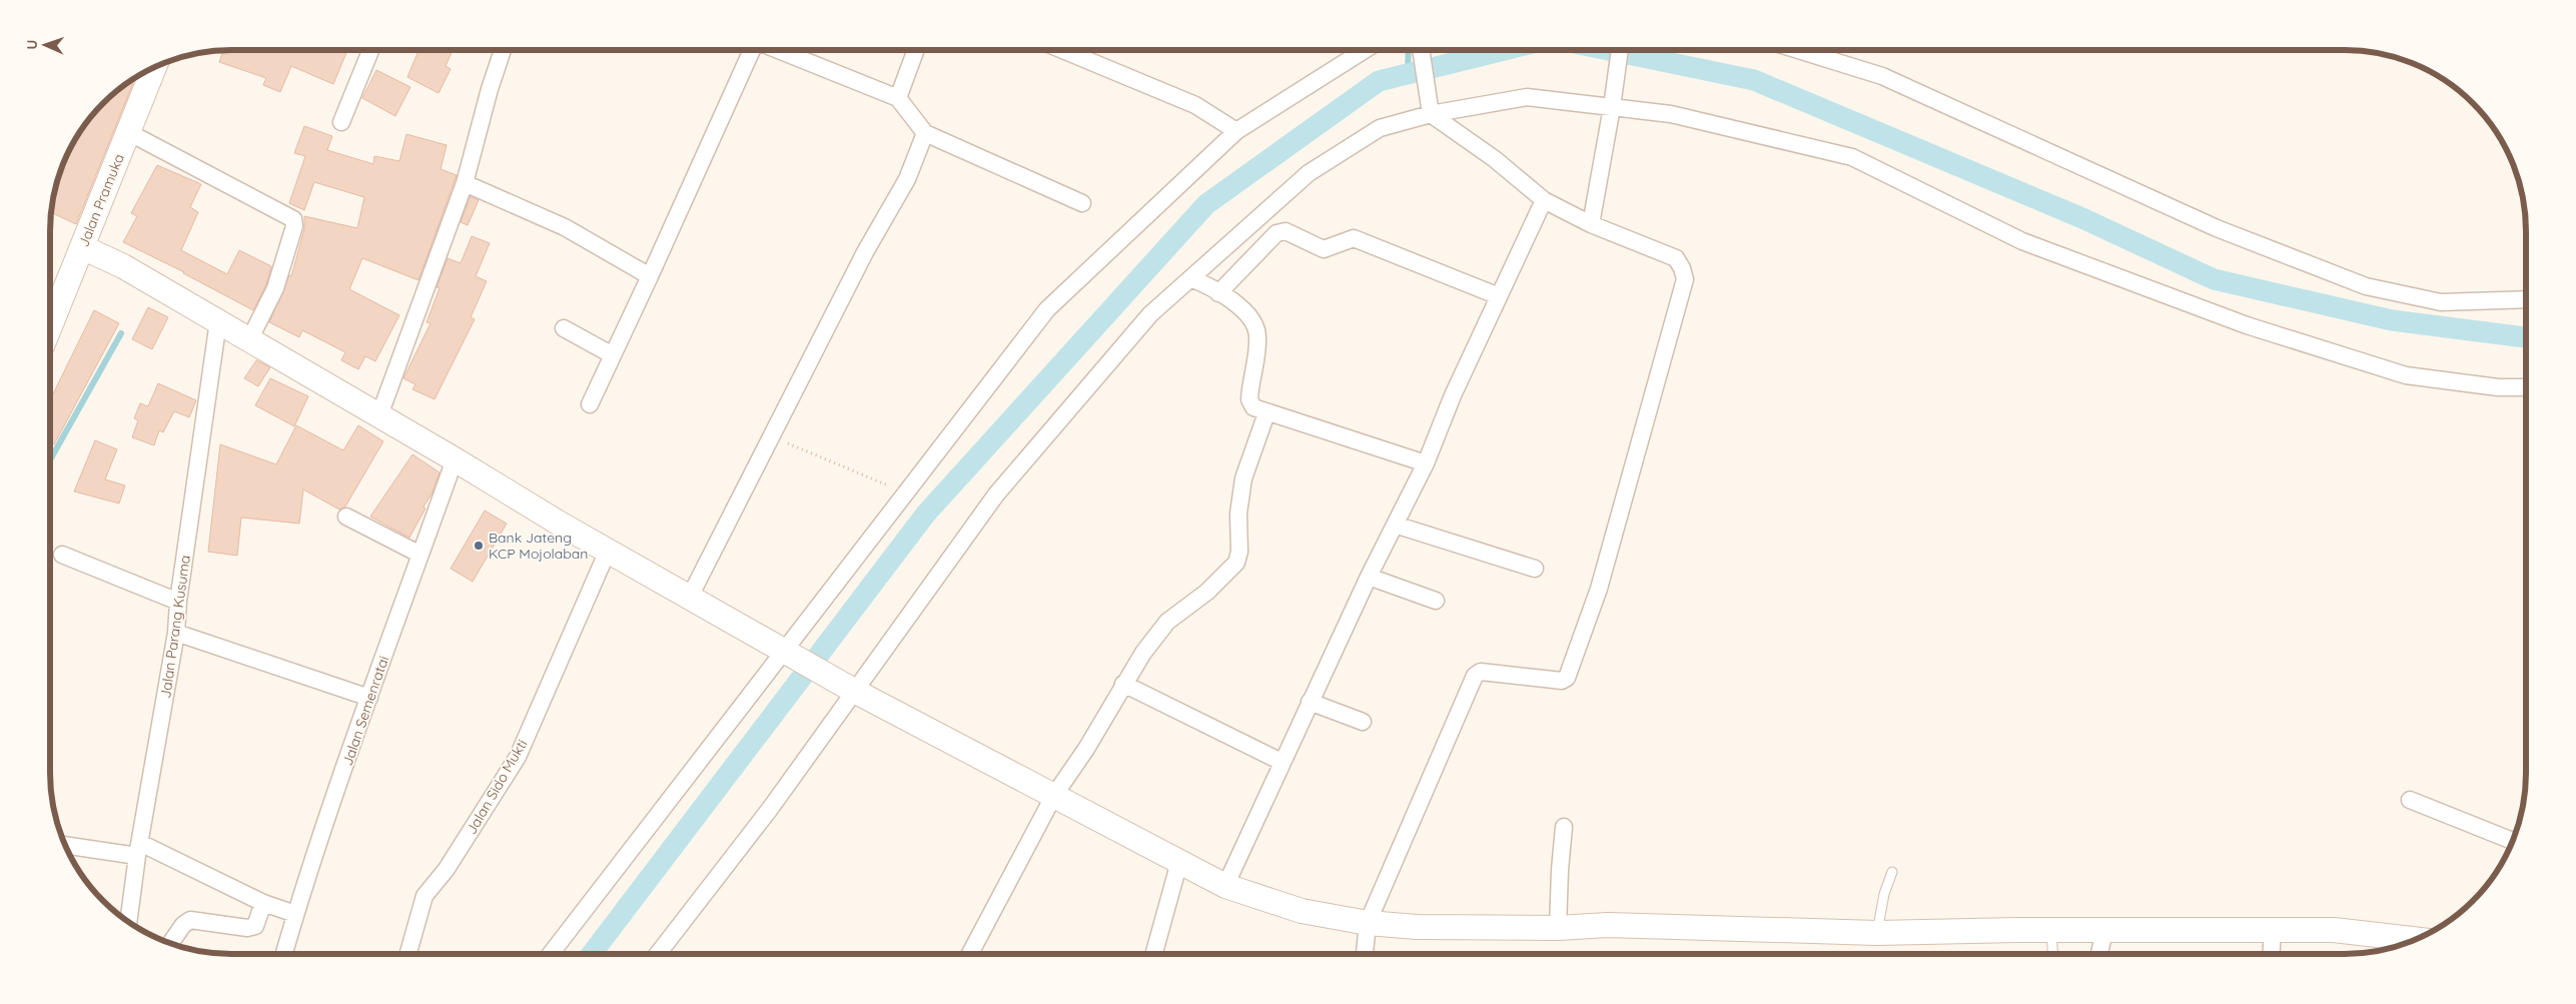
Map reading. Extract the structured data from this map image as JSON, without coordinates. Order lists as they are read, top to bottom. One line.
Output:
{"streets":{"main road":["Jalan Pramuka"],"street":["Jalan Parang Kusuma","Jalan Semenratai","Jalan Sido Mukti"]},"places":["Bank Jateng KCP Mojolaban"],"north":"left"}
